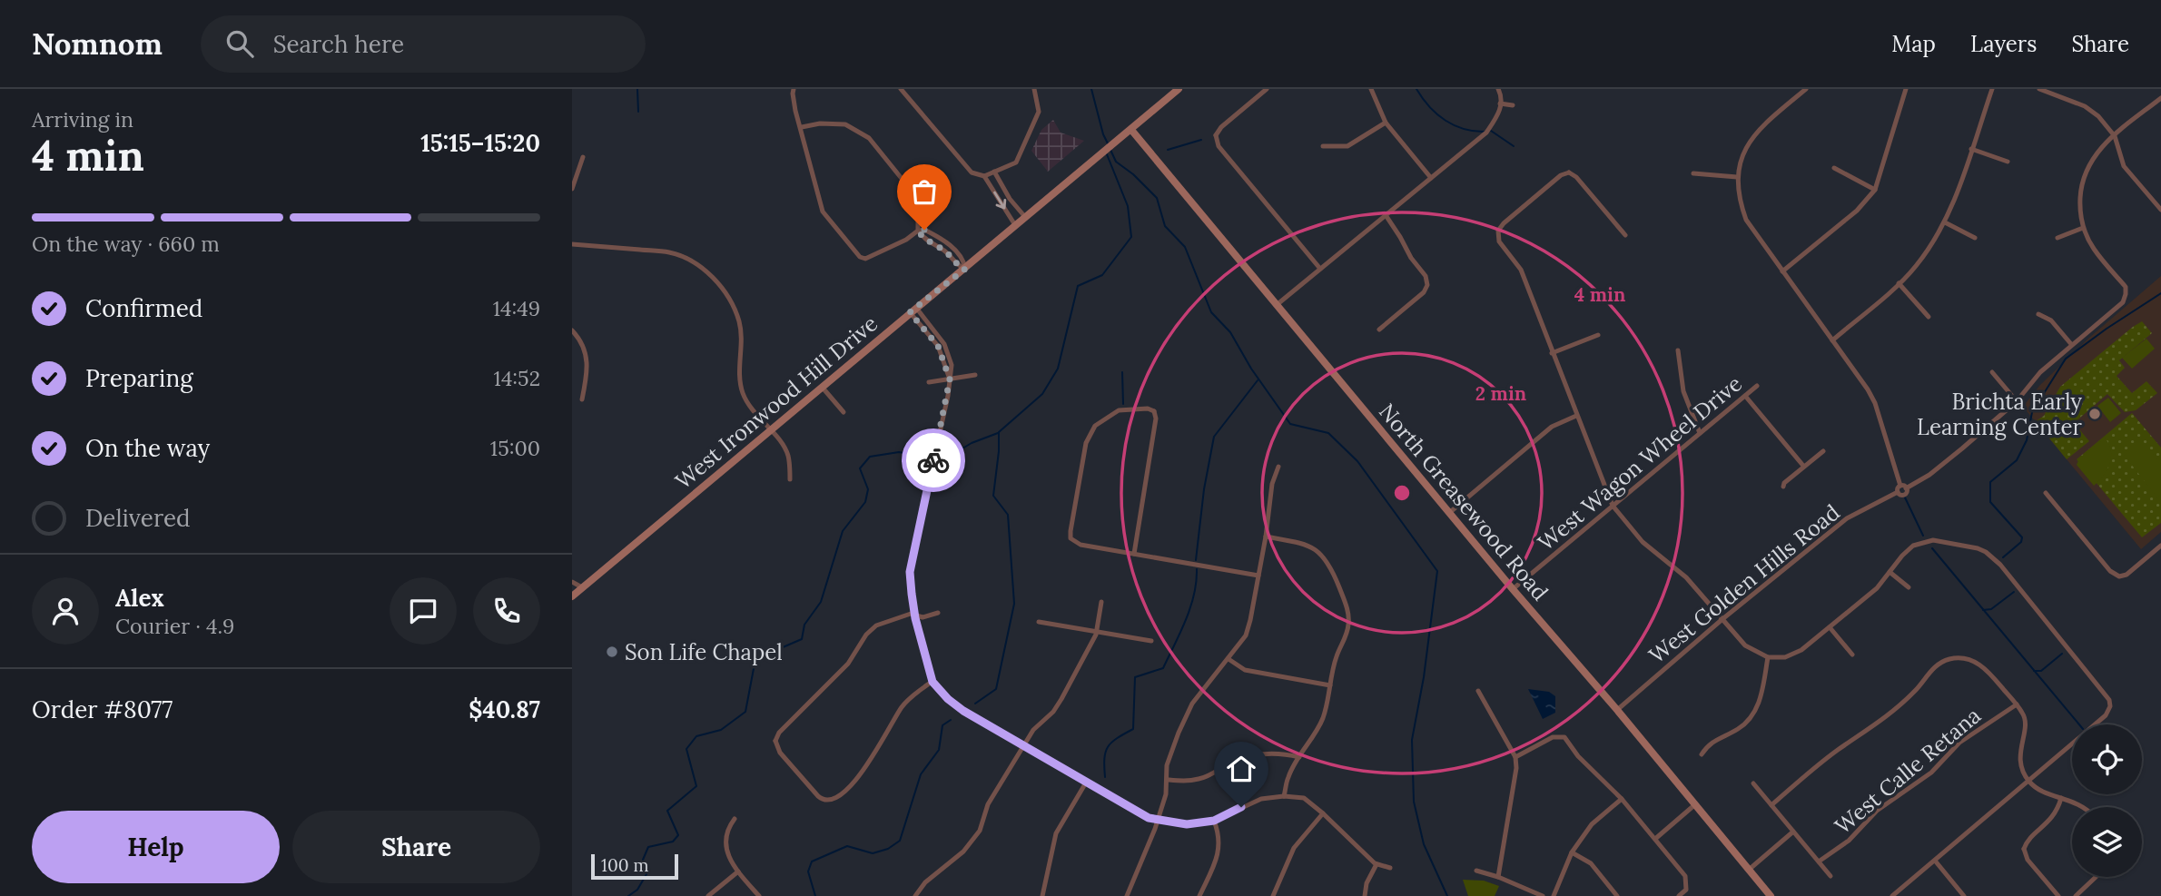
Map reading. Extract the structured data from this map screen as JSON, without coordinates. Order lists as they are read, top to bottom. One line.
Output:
{"streets":{"street":["West Ironwood Hill Drive","West Wagon Wheel Drive","North Greasewood Road","West Golden Hills Road","West Calle Retana"]},"crossings":[["West Ironwood Hill Drive","North Greasewood Road"],["West Wagon Wheel Drive","North Greasewood Road"],["North Greasewood Road","West Golden Hills Road"]],"places":["Brichta Early Learning Center","Son Life Chapel"],"scale_bar":"100 m","page":{"header":"Nomnom","search":"Search here","nav":["Map","Layers","Share"],"heading":["4 min","Arriving in","15:15–15:20"],"panel":["Alex","Courier · 4.9","Order #8077","$40.87"],"bar":"On the way · 660 m","list":[["Confirmed","14:49"],["Preparing","14:52"],["On the way","15:00"],"Delivered"],"buttons":["Help","Share"],"scale":"100 m"},"rings":["4 min","2 min"]}
